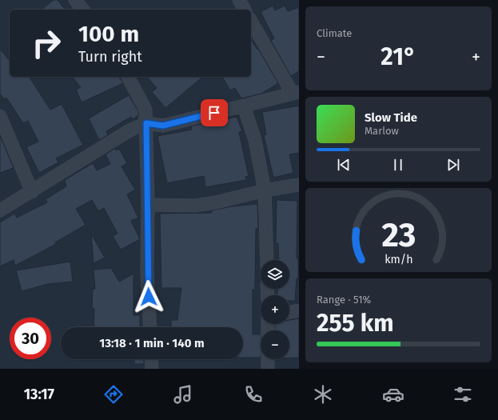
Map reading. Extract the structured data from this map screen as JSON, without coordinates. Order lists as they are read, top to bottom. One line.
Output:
{"page":{"tile":["Climate",["Range · 51%","255 km"]],"turn":["100 m","Turn right"],"heat":["−","21°","+"],"song":["Slow Tide","Marlow"],"map_buttons":["+","−"],"limit":"30","trip":"13:18 · 1 min · 140 m","tabs":"13:17","gauge":["23","km/h"]}}
